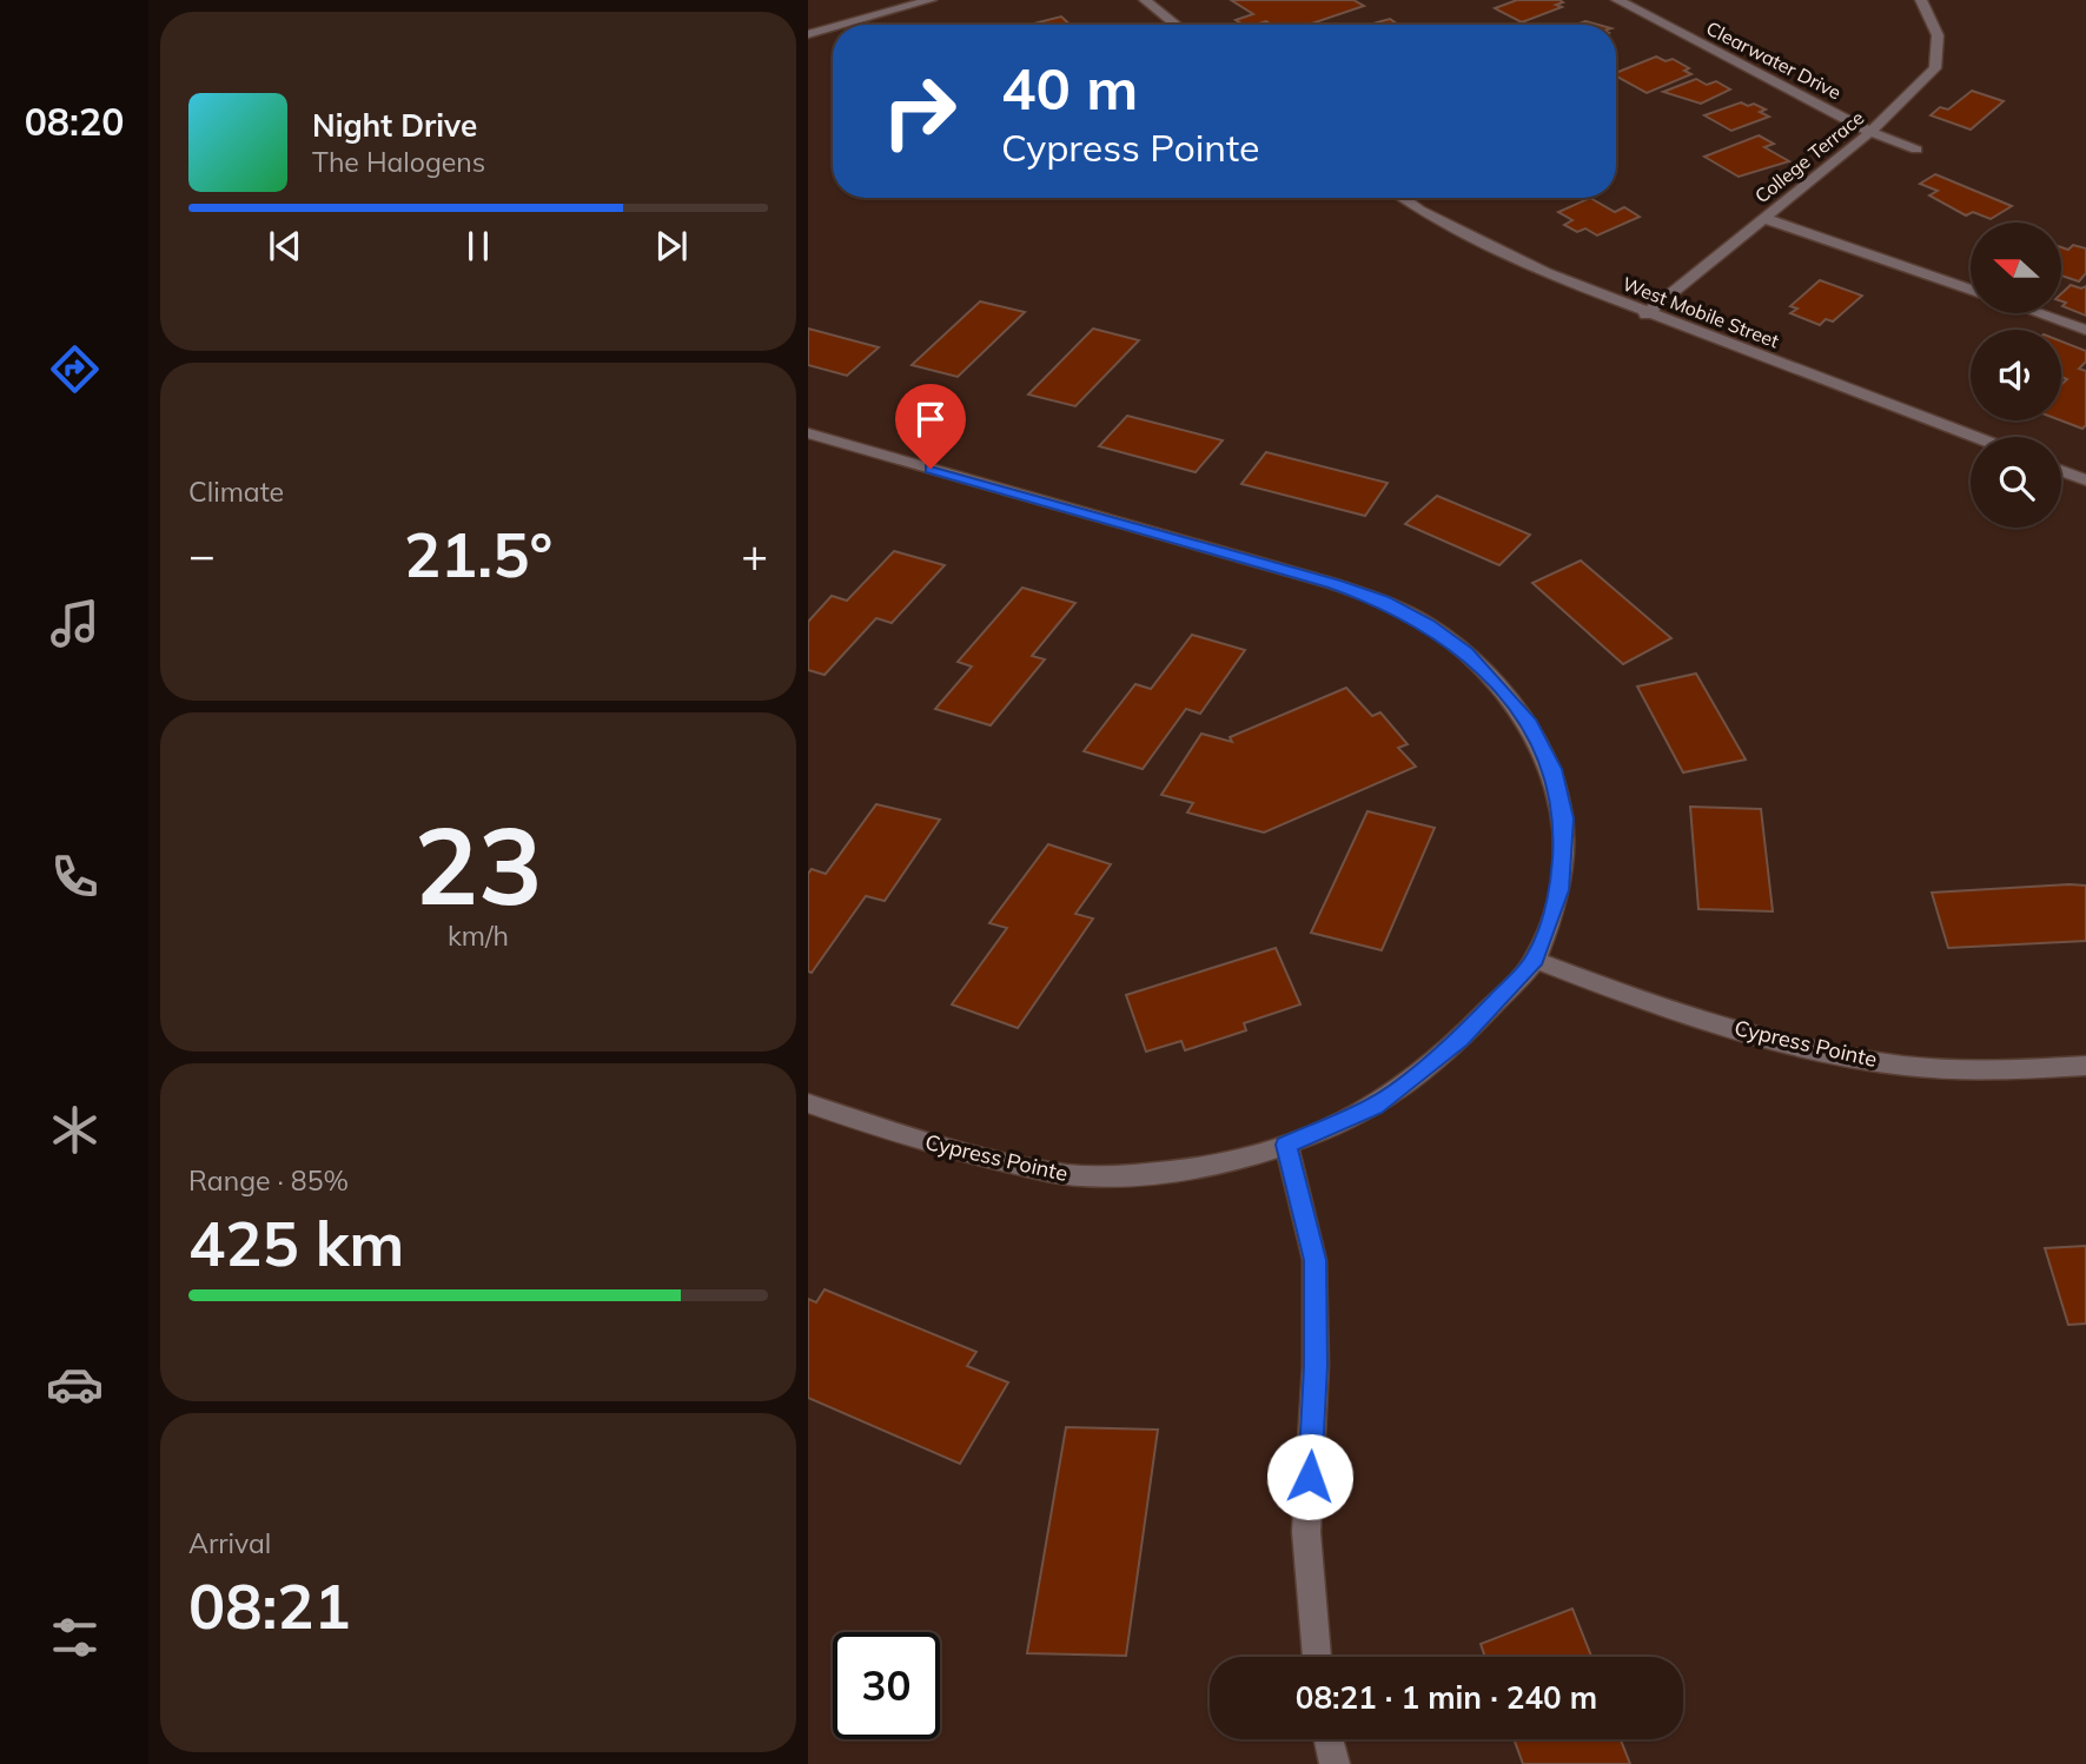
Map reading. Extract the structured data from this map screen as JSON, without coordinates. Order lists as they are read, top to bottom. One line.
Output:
{"streets":{"street":["Clearwater Drive","College Terrace","West Mobile Street","Cypress Pointe"]},"crossings":[["Clearwater Drive","College Terrace"],["College Terrace","West Mobile Street"]],"north":"left","page":{"tabs":"08:20","turn":["40 m","Cypress Pointe"],"song":["Night Drive","The Halogens"],"tile":["Climate",["23","km/h"],["Range · 85%","425 km"],["Arrival","08:21"]],"heat":["−","21.5°","+"],"limit":"30","trip":"08:21 · 1 min · 240 m"}}
